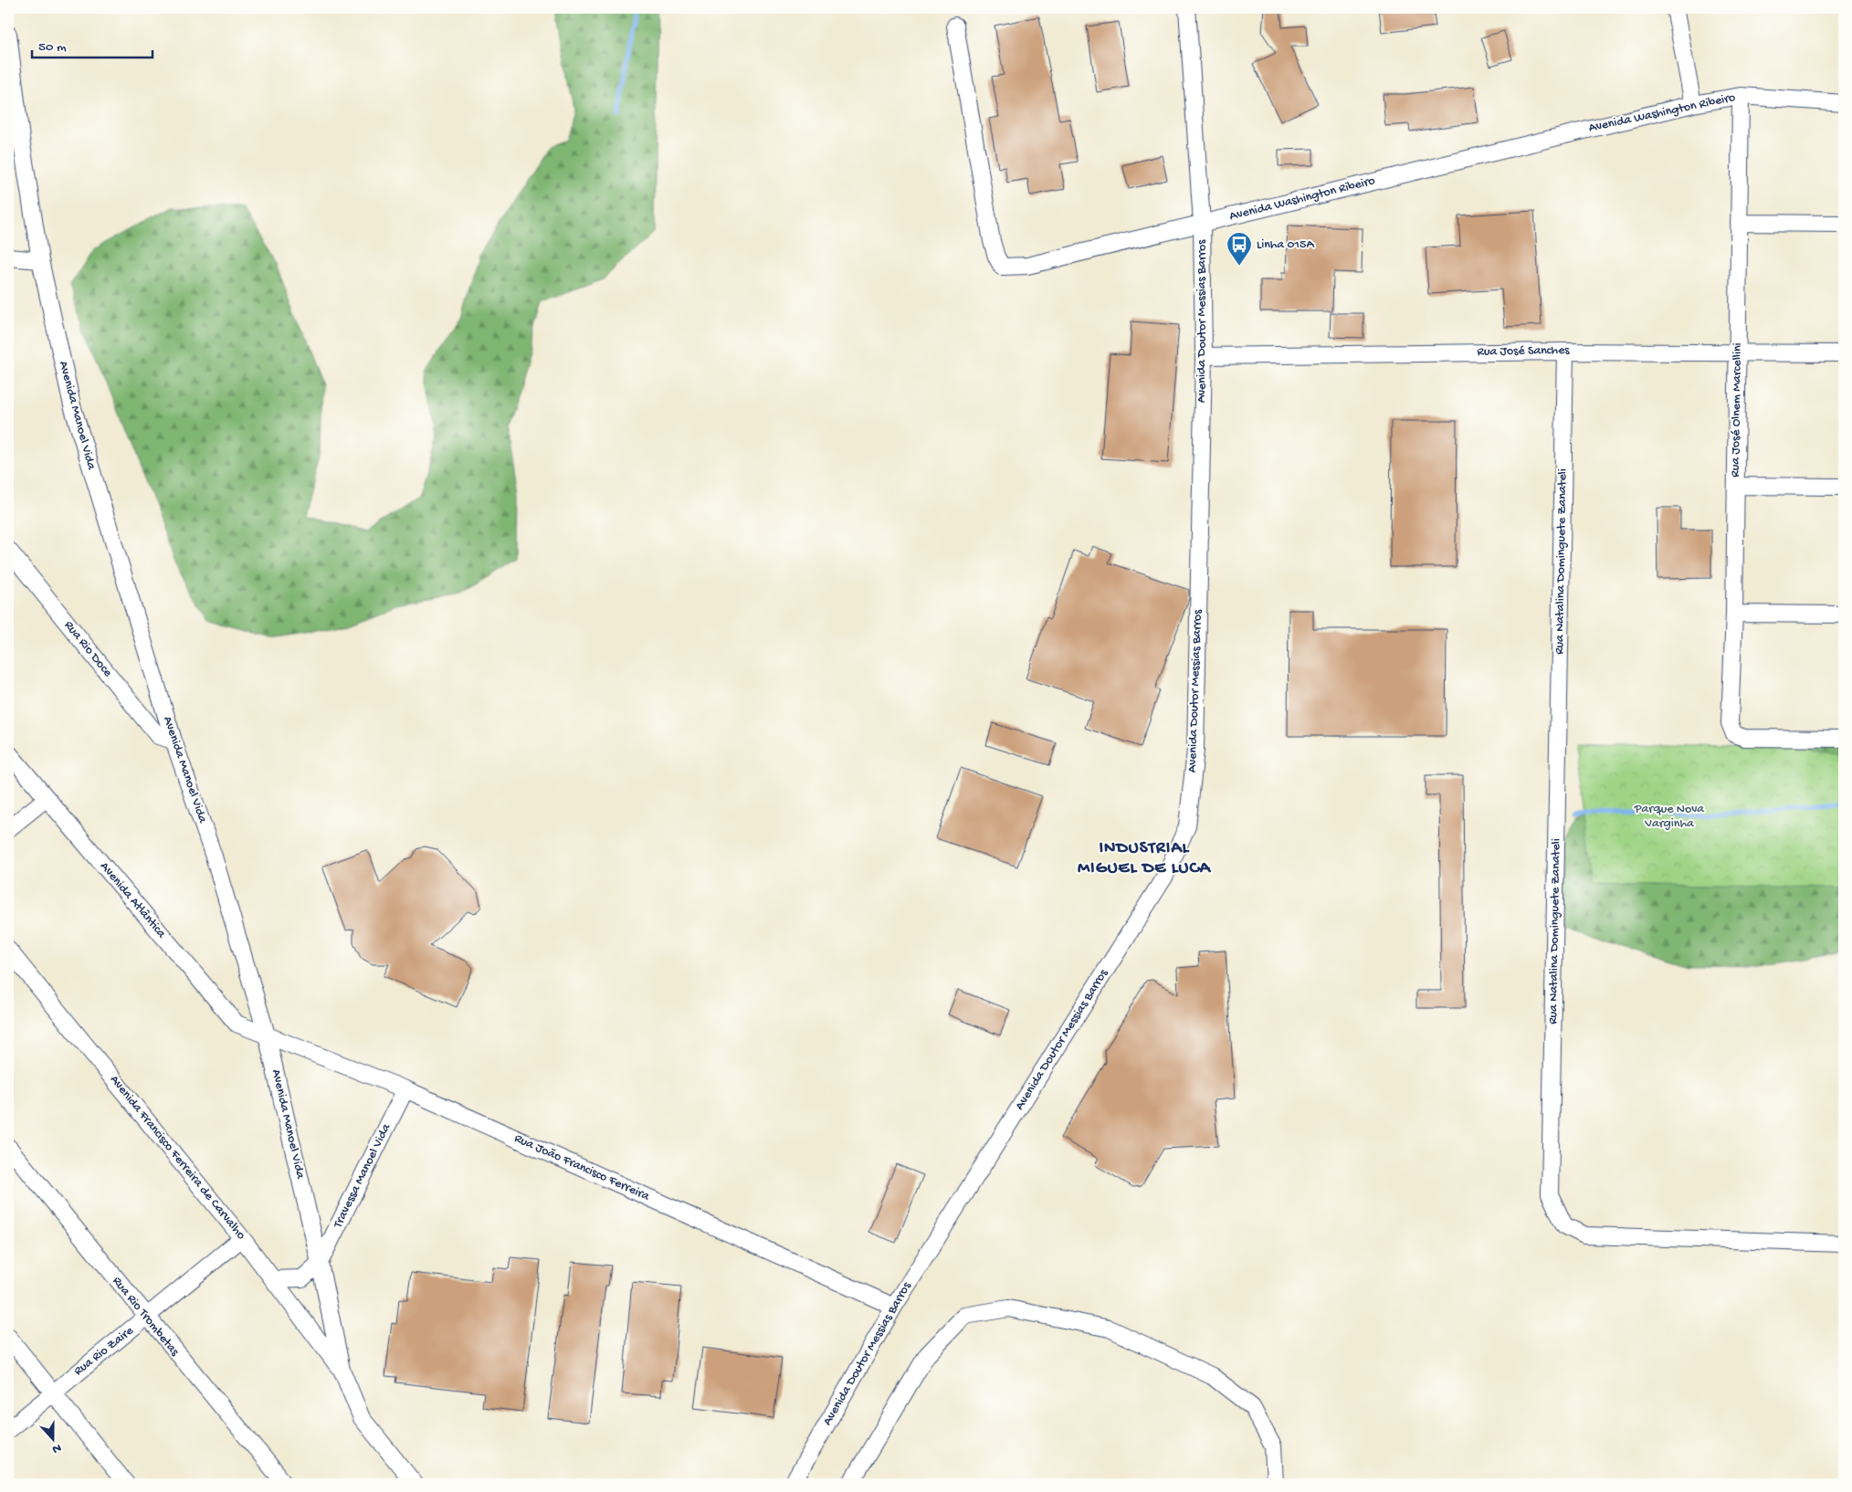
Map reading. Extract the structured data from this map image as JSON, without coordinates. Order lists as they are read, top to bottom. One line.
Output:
{"streets":{"street":["Avenida Washington Ribeiro","Avenida Doutor Messias Barros","Rua José Sanches","Rua José Olnem Marcellini","Avenida Manoel Vida","Rua Natalina Dominguete Zanateli","Rua Rio Doce","Avenida Atlântica","Avenida Francisco Ferreira de Carvalho","Rua João Francisco Ferreira","Travessa Manoel Vida","Rua Rio Trombetas","Rua Rio Zaire"]},"crossings":[["Avenida Washington Ribeiro","Avenida Doutor Messias Barros"],["Avenida Washington Ribeiro","Rua José Olnem Marcellini"],["Avenida Doutor Messias Barros","Rua José Sanches"],["Avenida Doutor Messias Barros","Rua João Francisco Ferreira"],["Rua José Sanches","Rua José Olnem Marcellini"],["Rua José Sanches","Rua Natalina Dominguete Zanateli"],["Avenida Manoel Vida","Rua Rio Doce"],["Avenida Manoel Vida","Avenida Atlântica"],["Avenida Manoel Vida","Avenida Francisco Ferreira de Carvalho"],["Avenida Manoel Vida","Rua João Francisco Ferreira"],["Avenida Manoel Vida","Travessa Manoel Vida"],["Avenida Atlântica","Rua João Francisco Ferreira"],["Avenida Francisco Ferreira de Carvalho","Rua Rio Zaire"],["Rua João Francisco Ferreira","Travessa Manoel Vida"],["Rua Rio Trombetas","Rua Rio Zaire"]],"districts":["INDUSTRIAL MIGUEL DE LUCA"],"parks":["Parque Nova Varginha"],"places":{"bus stop":["Linha 015A"]},"scale_bar":"50 m","north":"bottom"}
